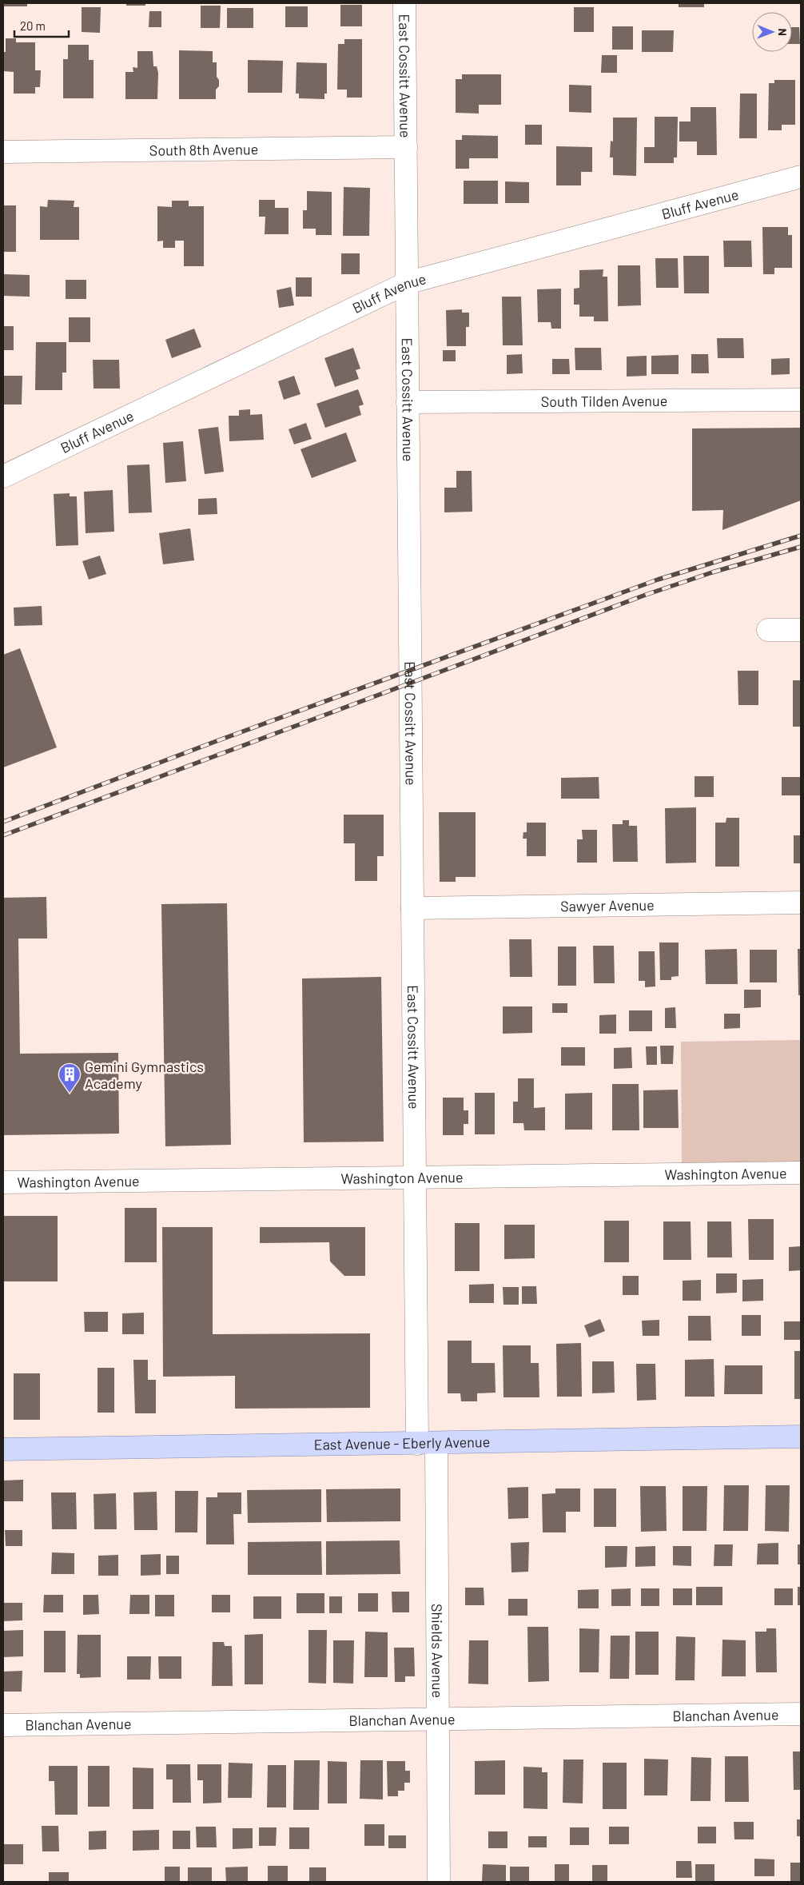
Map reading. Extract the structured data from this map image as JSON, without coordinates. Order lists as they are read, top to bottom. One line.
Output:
{"streets":{"main road":["East Avenue - Eberly Avenue"],"street":["East Cossitt Avenue","South 8th Avenue","Bluff Avenue","South Tilden Avenue","Sawyer Avenue","Washington Avenue","Shields Avenue","Blanchan Avenue"]},"crossings":[["East Cossitt Avenue","South 8th Avenue"],["East Cossitt Avenue","Bluff Avenue"],["East Cossitt Avenue","South Tilden Avenue"],["East Cossitt Avenue","Sawyer Avenue"],["East Cossitt Avenue","Washington Avenue"],["East Cossitt Avenue","East Avenue - Eberly Avenue"],["East Cossitt Avenue","Shields Avenue"],["East Avenue - Eberly Avenue","Shields Avenue"],["Shields Avenue","Blanchan Avenue"]],"places":{"building":["Gemini Gymnastics Academy"]},"scale_bar":"20 m","north":"right"}
